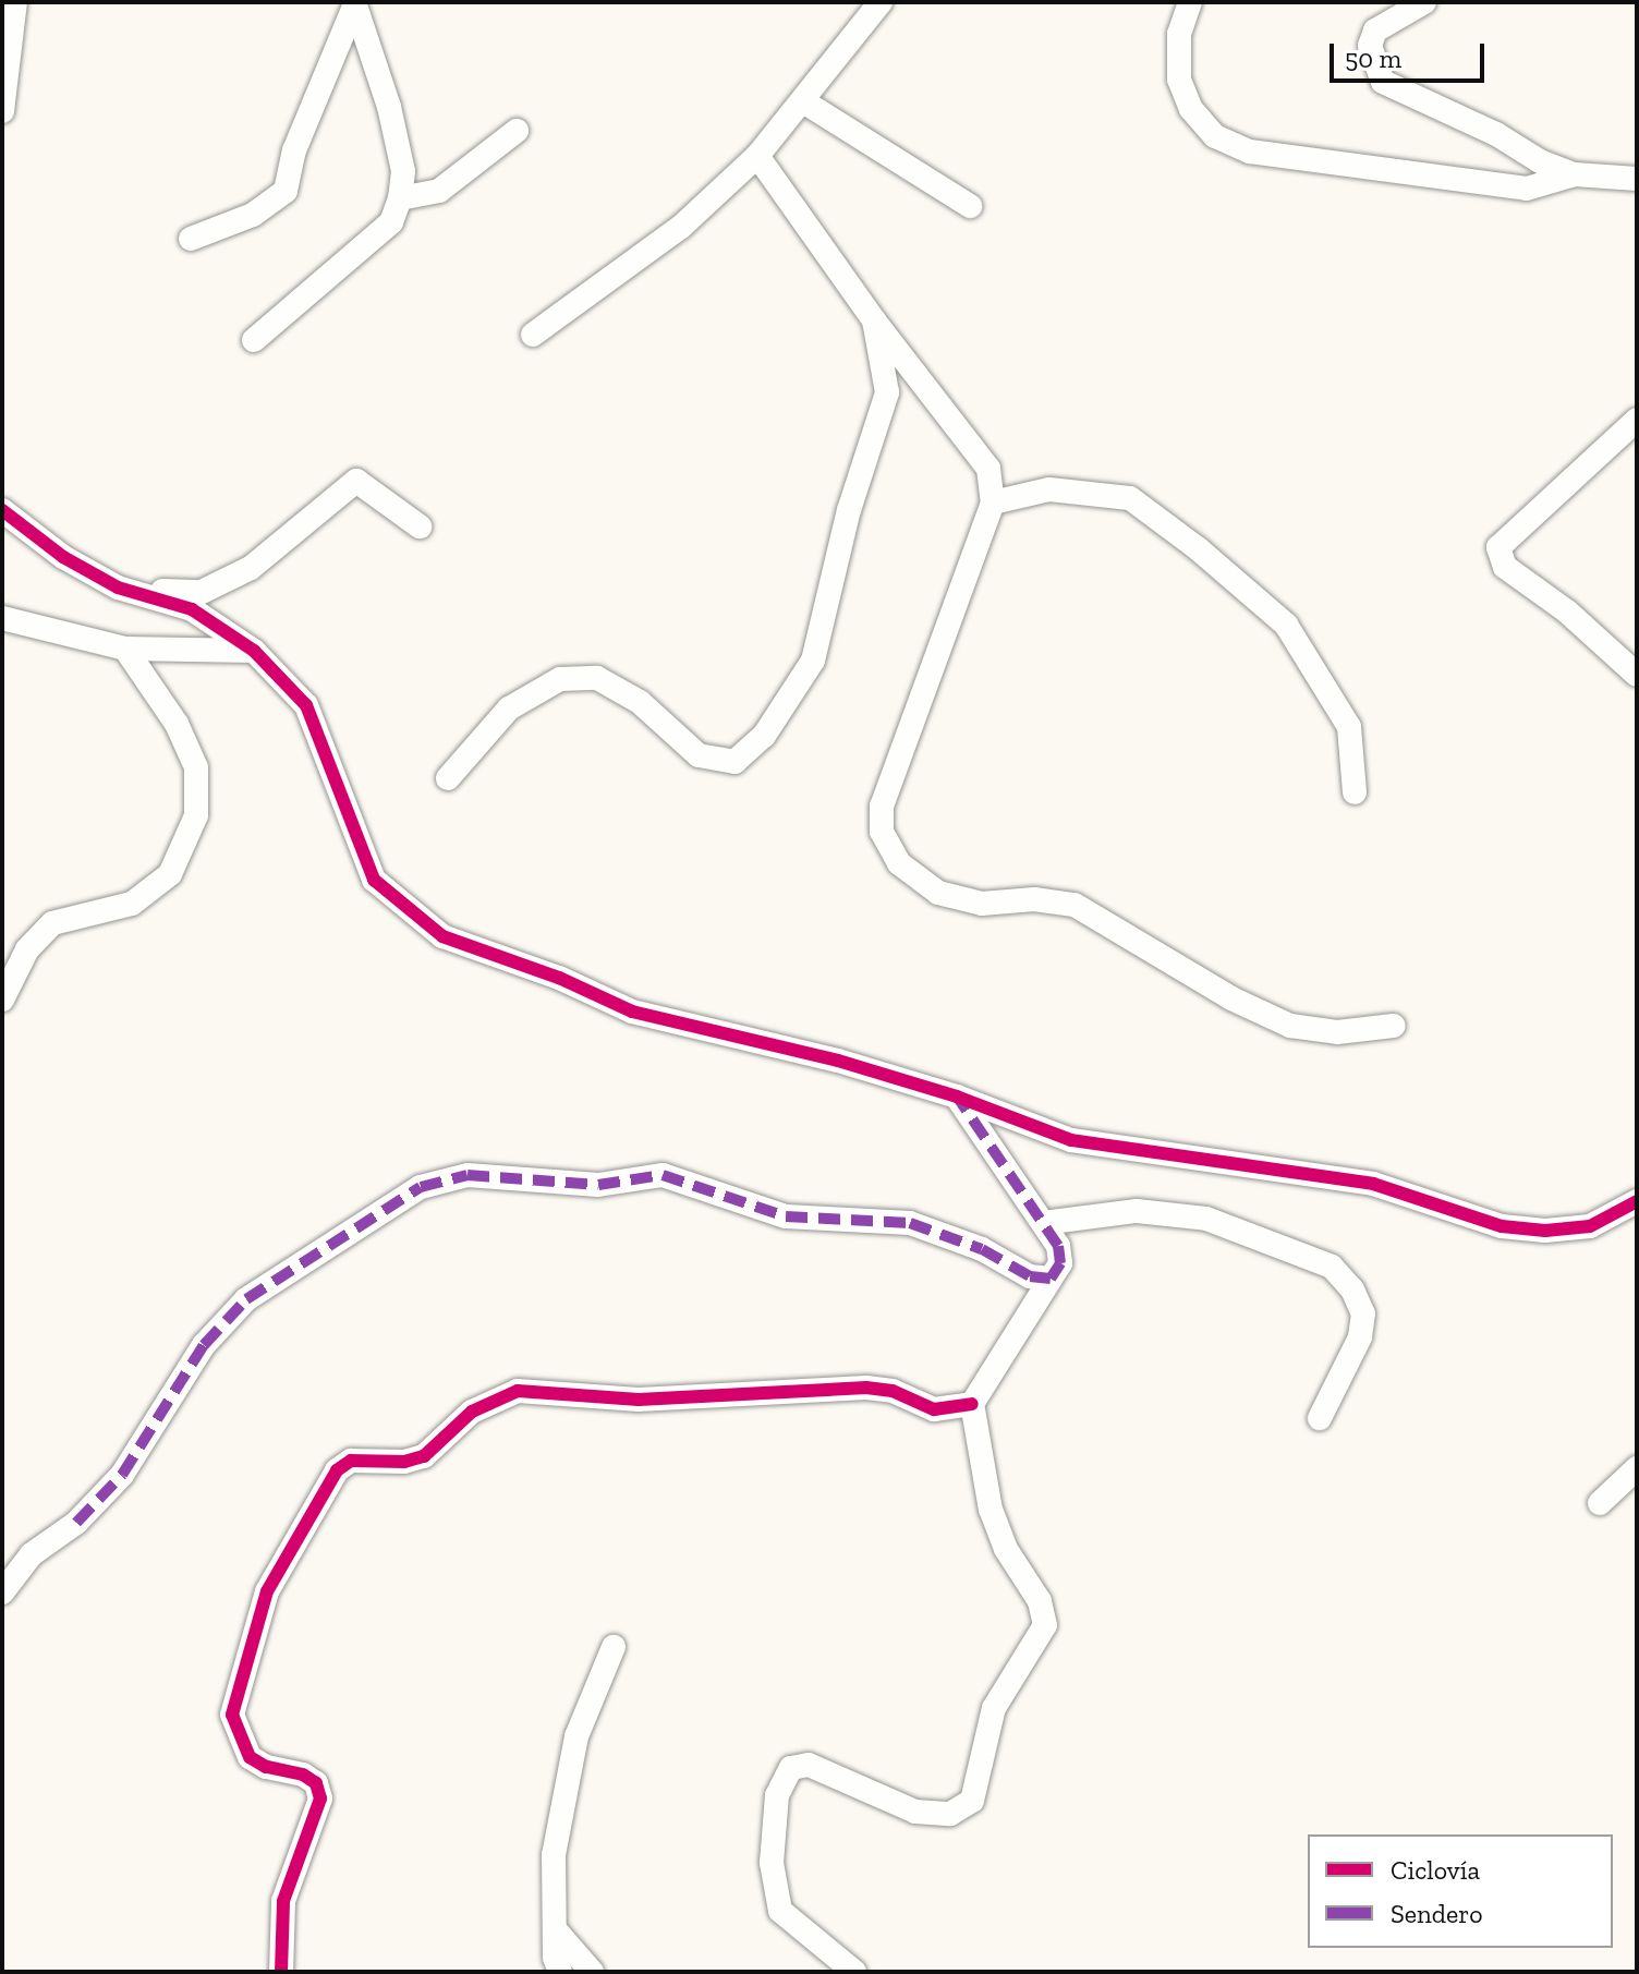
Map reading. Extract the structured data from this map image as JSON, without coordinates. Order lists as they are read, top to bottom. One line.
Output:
{"legend":["Ciclovía","Sendero"],"scale_bar":"50 m"}
